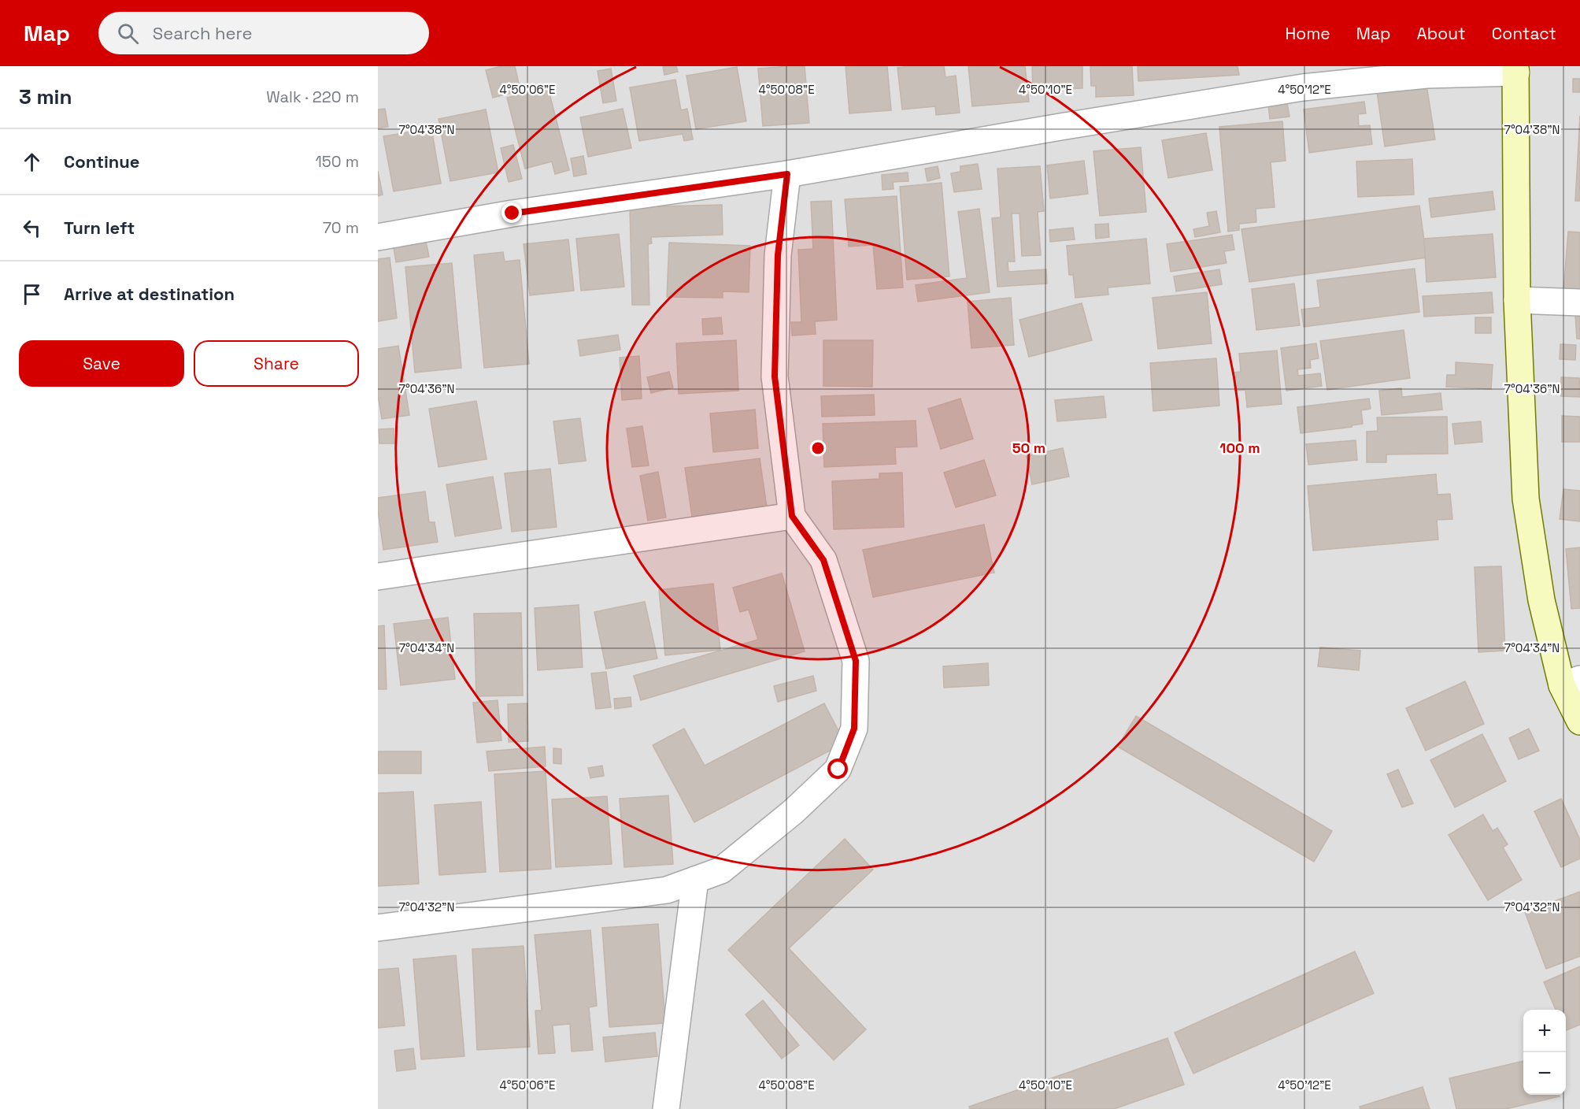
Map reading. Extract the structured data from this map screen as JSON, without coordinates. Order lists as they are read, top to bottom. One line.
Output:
{"page":{"header":"Map","search":"Search here","nav":["Home","Map","About","Contact"],"heading":["3 min","Walk · 220 m"],"list":[["Continue","150 m"],["Turn left","70 m"],"Arrive at destination"],"buttons":["Save","Share"],"map_buttons":["+","−"]},"coordinates":["4°50'06\"E","4°50'08\"E","4°50'10\"E","4°50'12\"E","7°04'38\"N","7°04'36\"N","7°04'34\"N","7°04'32\"N"],"rings":["50 m","100 m"]}
